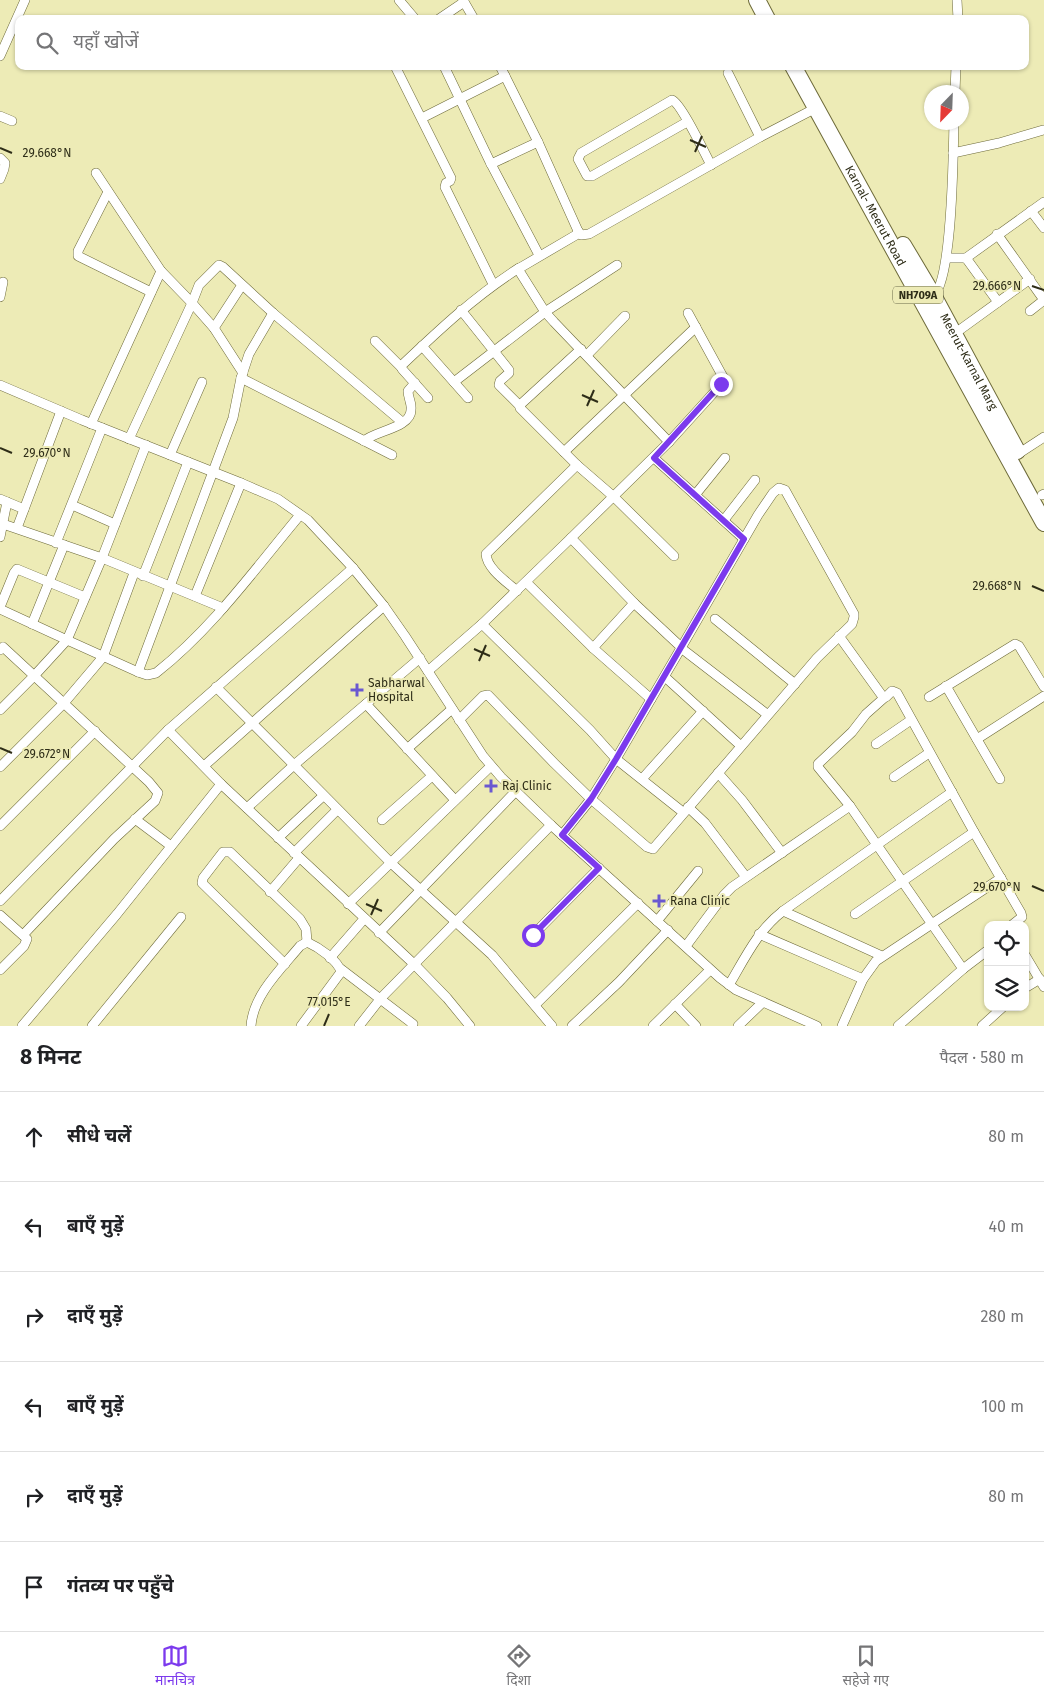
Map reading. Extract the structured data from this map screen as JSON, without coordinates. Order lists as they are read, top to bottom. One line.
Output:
{"streets":{"highway":["Karnal- Meerut Road","NH709A","Meerut-Karnal Marg"]},"crossings":[["Karnal- Meerut Road","Meerut-Karnal Marg"]],"places":{"health":["Sabharwal Hospital","Raj Clinic","Rana Clinic"]},"north":"bottom left","page":{"search":"यहाँ खोजें","heading":["8 मिनट","पैदल · 580 m"],"list":[["सीधे चलें","80 m"],["बाएँ मुड़ें","40 m"],["दाएँ मुड़ें","280 m"],["बाएँ मुड़ें","100 m"],["दाएँ मुड़ें","80 m"],"गंतव्य पर पहुँचे"],"nav":["मानचित्र","दिशा","सहेजे गए"]},"coordinates":["29.668°N","29.666°N","29.670°N","29.672°N","77.015°E"]}
